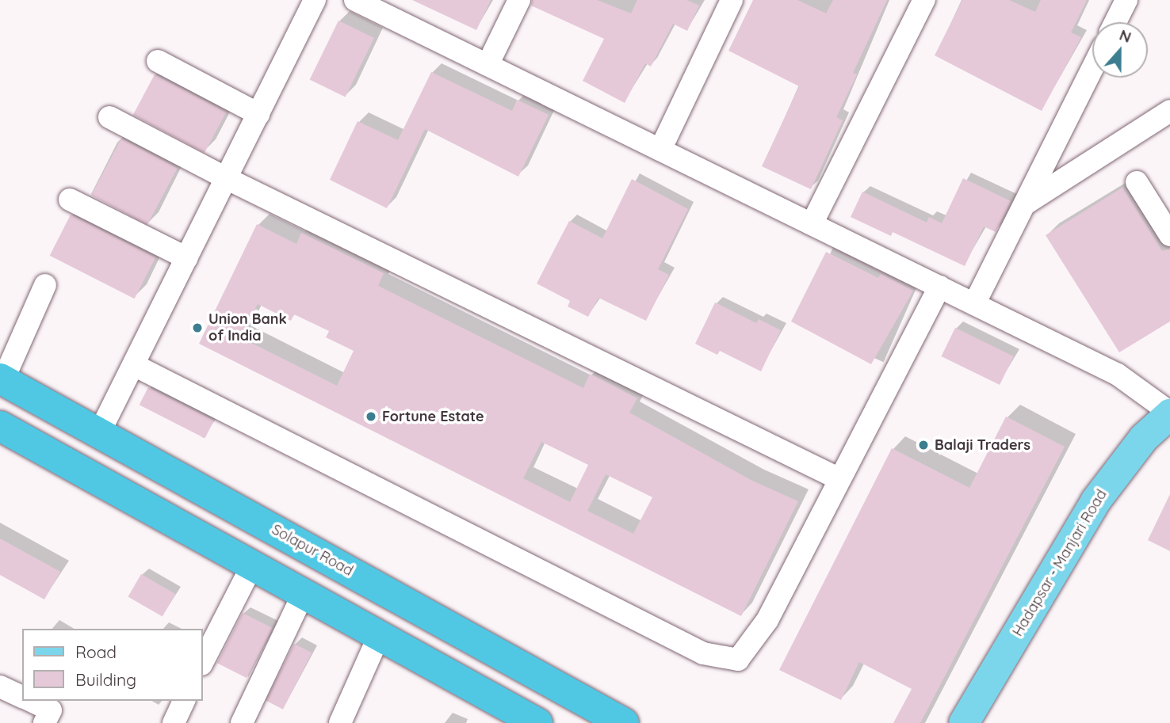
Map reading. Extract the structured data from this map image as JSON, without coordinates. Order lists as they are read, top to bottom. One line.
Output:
{"streets":{"highway":["Solapur Road"],"main road":["Hadapsar - Manjari Road"]},"places":["Union Bank of India","Fortune Estate","Balaji Traders"],"legend":["Road","Building"],"north":"top"}
